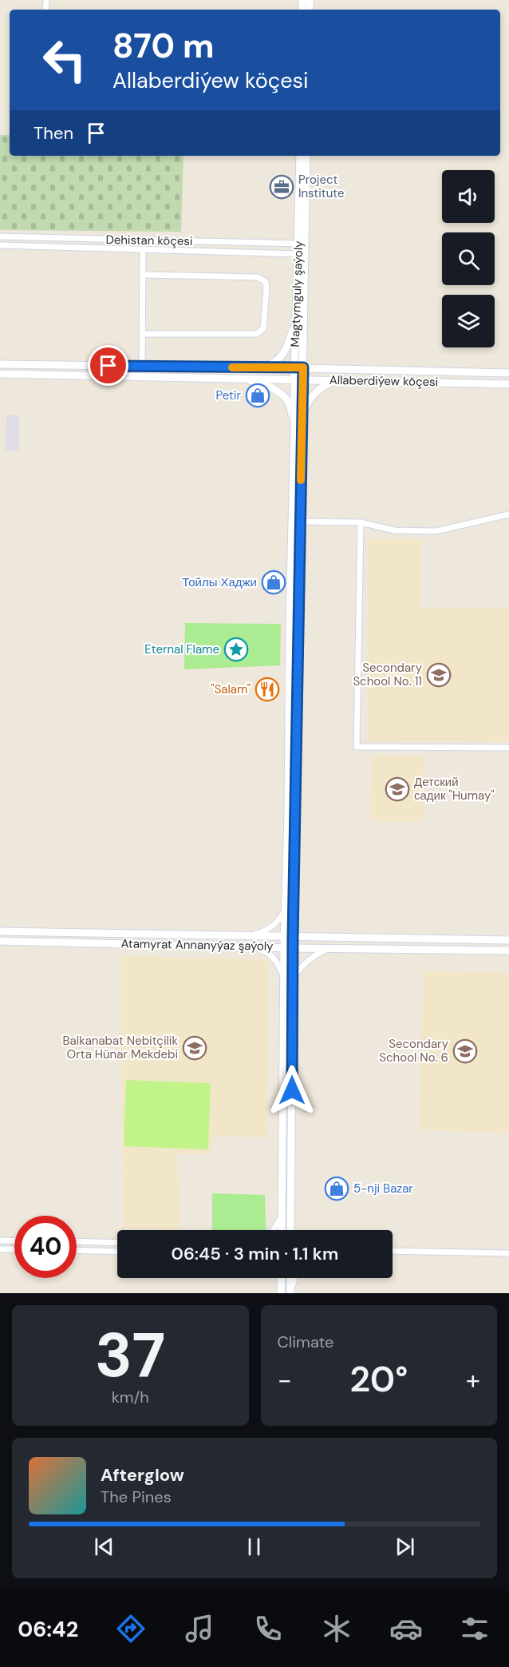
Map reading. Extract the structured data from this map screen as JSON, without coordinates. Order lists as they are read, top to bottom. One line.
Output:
{"streets":{"street":["Dehistan köçesi","Magtymguly şaýoly","Allaberdiýew köçesi","Atamyrat Annanyýaz şaýoly"]},"crossings":[["Dehistan köçesi","Magtymguly şaýoly"],["Magtymguly şaýoly","Allaberdiýew köçesi"],["Magtymguly şaýoly","Atamyrat Annanyýaz şaýoly"]],"places":{"office":["Project Institute"],"shop":["Petir","Тойлы Хаджи","5-nji Bazar"],"place":["Eternal Flame"],"school or university":["Secondary School No. 11","Детский садик \"Humay\"","Balkanabat Nebitçilik Orta Hünar Mekdebi","Secondary School No. 6"],"restaurant":["\"Salam\""]},"page":{"turn":["870 m","Allaberdiýew köçesi"],"then":"Then","limit":"40","trip":"06:45 · 3 min · 1.1 km","tile":[["37","km/h"],"Climate"],"heat":["−","20°","+"],"song":["Afterglow","The Pines"],"tabs":"06:42"}}
